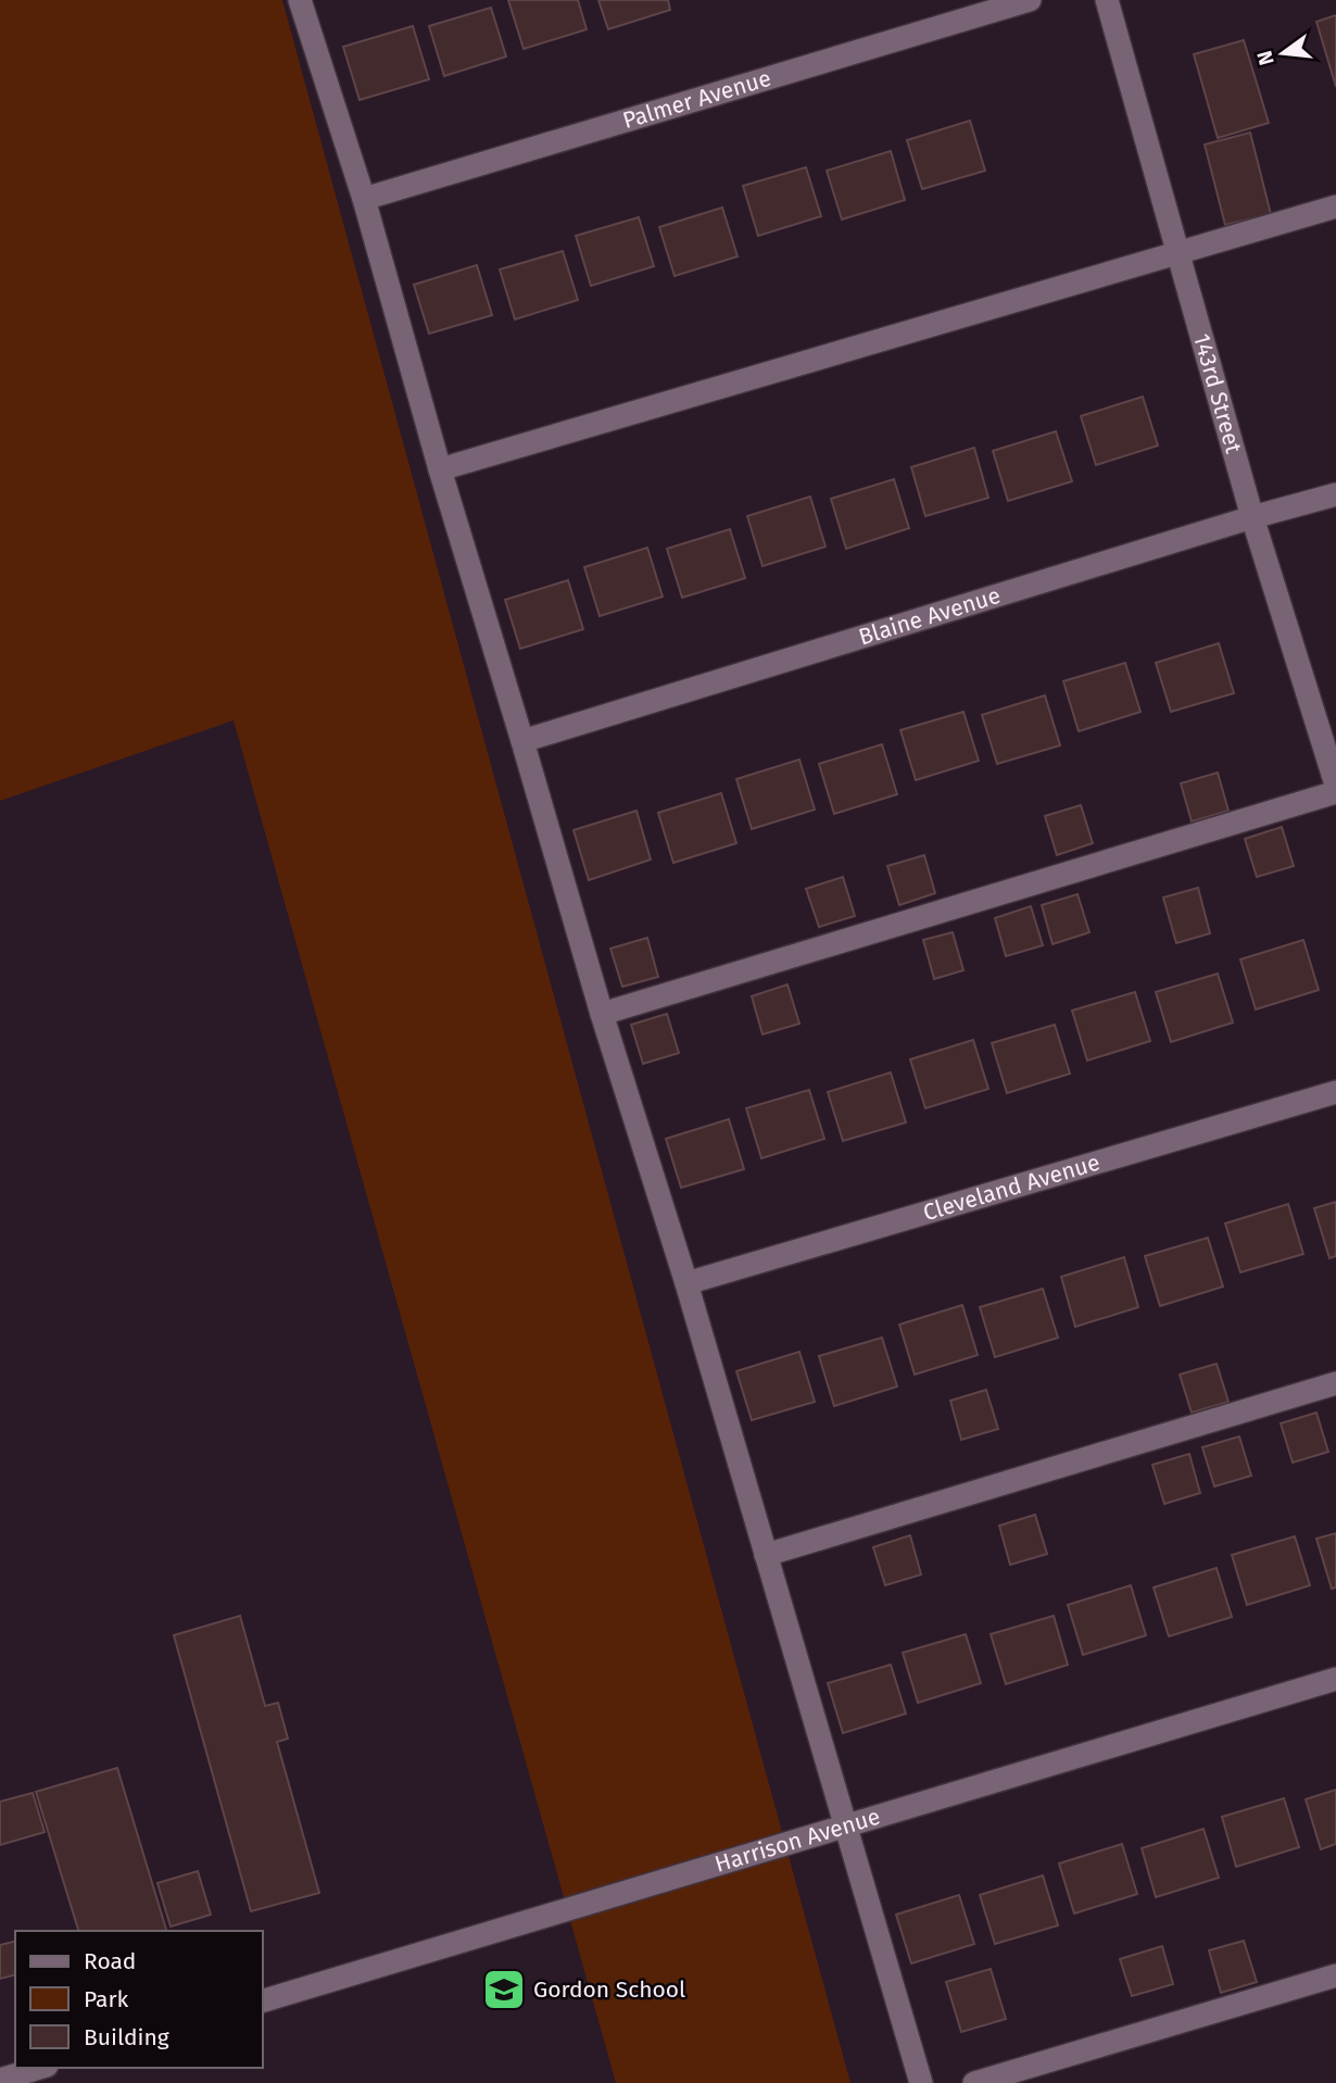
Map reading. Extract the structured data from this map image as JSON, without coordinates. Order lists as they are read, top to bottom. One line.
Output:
{"streets":{"street":["Palmer Avenue","143rd Street","Blaine Avenue","Cleveland Avenue","Harrison Avenue"]},"crossings":[["143rd Street","Blaine Avenue"]],"places":{"school or university":["Gordon School"]},"legend":["Road","Park","Building"],"north":"left"}
